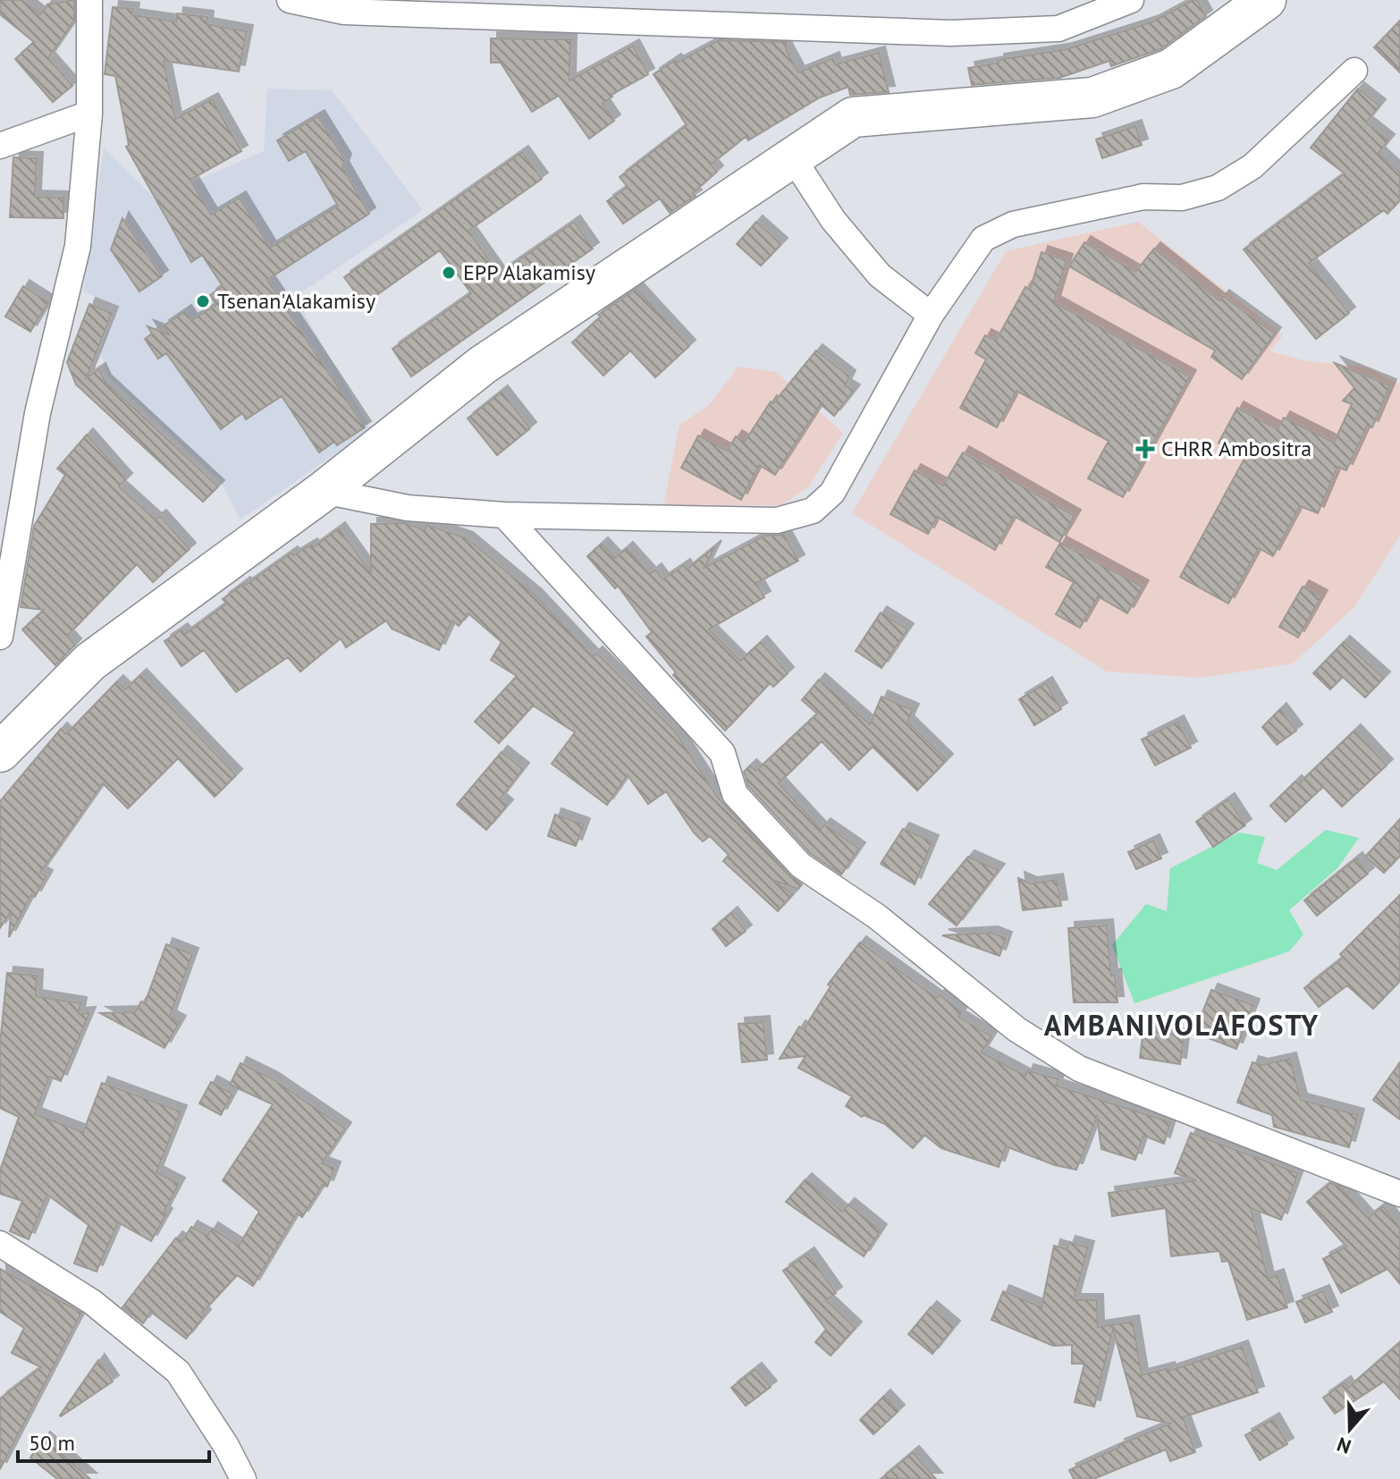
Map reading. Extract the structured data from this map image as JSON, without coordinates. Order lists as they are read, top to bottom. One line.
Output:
{"districts":["AMBANIVOLAFOSTY"],"places":{"other":["EPP Alakamisy","Tsenan'Alakamisy"],"health":["CHRR Ambositra"]},"scale_bar":"50 m","north":"bottom"}
